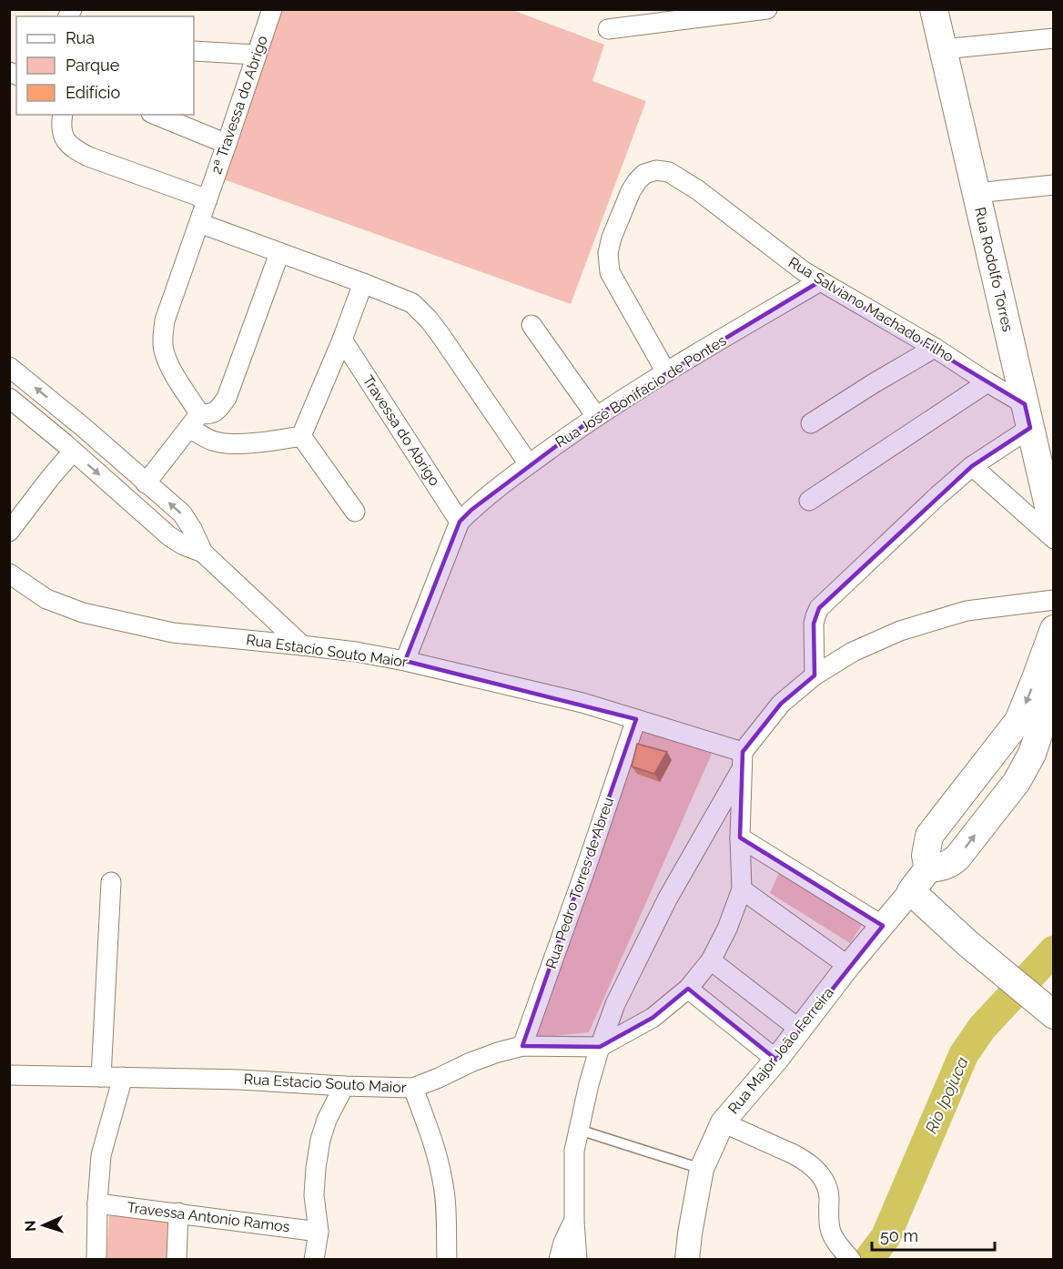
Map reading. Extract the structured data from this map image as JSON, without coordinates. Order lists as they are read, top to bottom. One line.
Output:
{"streets":{"main road":["Rua Rodolfo Torres","Rua Major João Ferreira"],"street":["2ª Travessa do Abrigo","Rua Salviano Machado Filho","Rua José Bonifacio de Pontes","Travessa do Abrigo","Rua Estacio Souto Maior","Rua Pedro Torres de Abreu","Travessa Antonio Ramos"]},"crossings":[["Rua Rodolfo Torres","Rua Salviano Machado Filho"],["Rua Salviano Machado Filho","Rua José Bonifacio de Pontes"],["Rua José Bonifacio de Pontes","Travessa do Abrigo"],["Rua José Bonifacio de Pontes","Rua Estacio Souto Maior"],["Rua Estacio Souto Maior","Rua Pedro Torres de Abreu"]],"water":["Rio Ipojuca"],"legend":["Rua","Parque","Edifício"],"scale_bar":"50 m","north":"left"}
